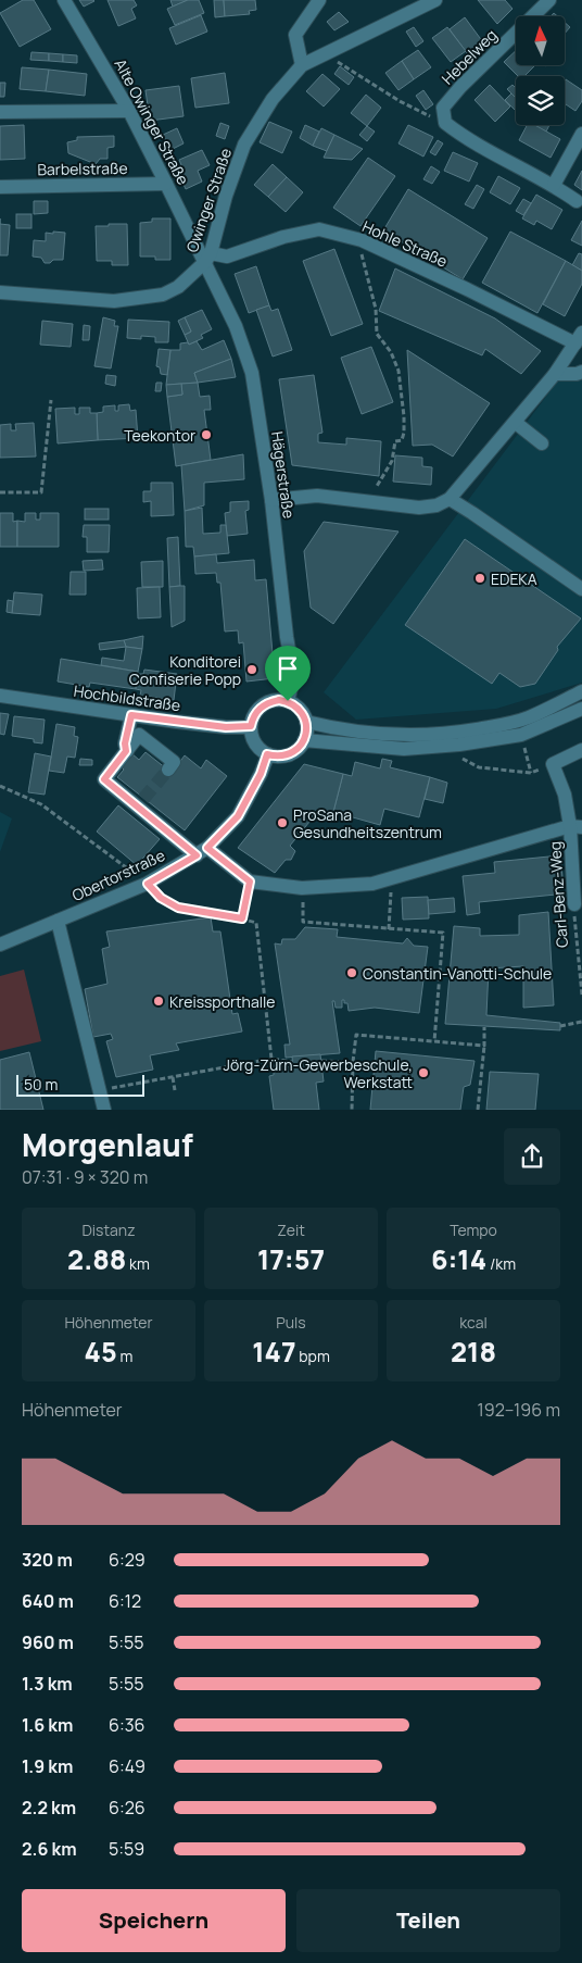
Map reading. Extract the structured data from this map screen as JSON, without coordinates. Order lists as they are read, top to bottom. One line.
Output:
{"streets":{"street":["Hebelweg","Alte Owinger Straße","Barbelstraße","Owinger Straße","Hohle Straße","Hägerstraße","Hochbildstraße","Obertorstraße","Carl-Benz-Weg"]},"crossings":[["Alte Owinger Straße","Barbelstraße"],["Alte Owinger Straße","Owinger Straße"],["Alte Owinger Straße","Hohle Straße"],["Alte Owinger Straße","Hägerstraße"],["Owinger Straße","Hohle Straße"],["Owinger Straße","Hägerstraße"],["Hohle Straße","Hägerstraße"],["Hägerstraße","Hochbildstraße"],["Hägerstraße","Obertorstraße"],["Hochbildstraße","Obertorstraße"]],"places":["Teekontor","EDEKA","Konditorei Confiserie Popp","ProSana Gesundheitszentrum","Constantin-Vanotti-Schule","Kreissporthalle","Jörg-Zürn-Gewerbeschule, Werkstatt"],"scale_bar":"50 m","north":"top","page":{"scale":"50 m","heading":["Morgenlauf","07:31 · 9 × 320 m"],"stats":[["Distanz","2.88 km"],["Zeit","17:57"],["Tempo","6:14 /km"],["Höhenmeter","45 m"],["Puls","147 bpm"],["kcal","218"]],"chart":["Höhenmeter","192–196 m"],"list":[{"name":"320 m","note":"6:29"},{"name":"640 m","note":"6:12"},{"name":"960 m","note":"5:55"},{"name":"1.3 km","note":"5:55"},{"name":"1.6 km","note":"6:36"},{"name":"1.9 km","note":"6:49"},{"name":"2.2 km","note":"6:26"},{"name":"2.6 km","note":"5:59"}],"buttons":["Speichern","Teilen"]}}
